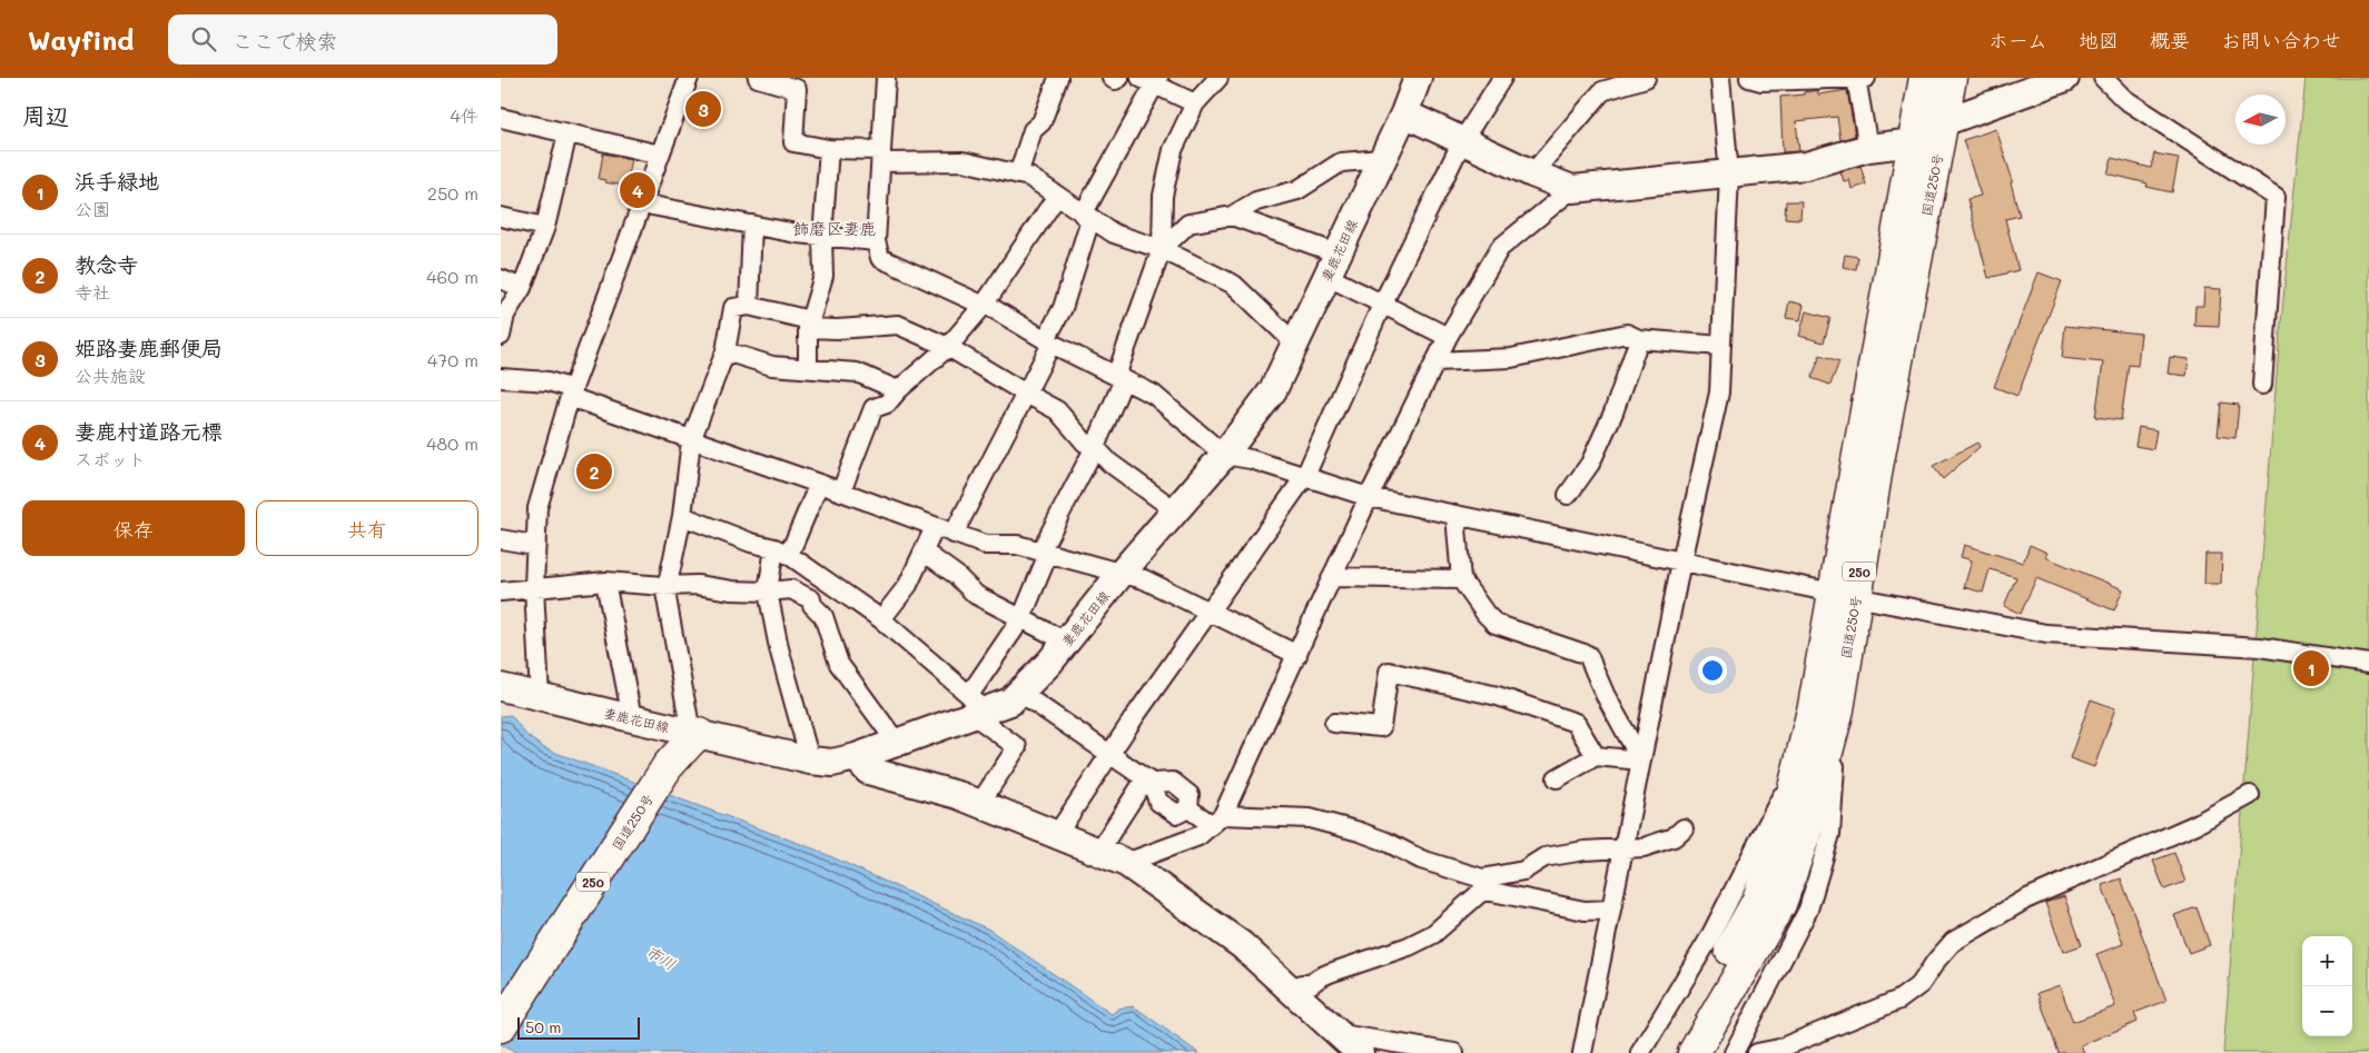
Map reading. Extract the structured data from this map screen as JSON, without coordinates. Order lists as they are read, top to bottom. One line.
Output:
{"streets":{"highway":["国道250号","250"],"street":["妻鹿花田線"]},"crossings":[["国道250号","妻鹿花田線"]],"districts":["飾磨区妻鹿"],"water":["市川"],"scale_bar":"50 m","north":"left","page":{"header":"Wayfind","search":"ここで検索","nav":["ホーム","地図","概要","お問い合わせ"],"heading":["周辺","4件"],"pins":["3","4","2","1"],"list":[{"mark":"1","name":"浜手緑地","note":"公園","value":"250 m"},{"mark":"2","name":"教念寺","note":"寺社","value":"460 m"},{"mark":"3","name":"姫路妻鹿郵便局","note":"公共施設","value":"470 m"},{"mark":"4","name":"妻鹿村道路元標","note":"スポット","value":"480 m"}],"buttons":["保存","共有"],"map_buttons":["+","−"],"scale":"50 m"}}
